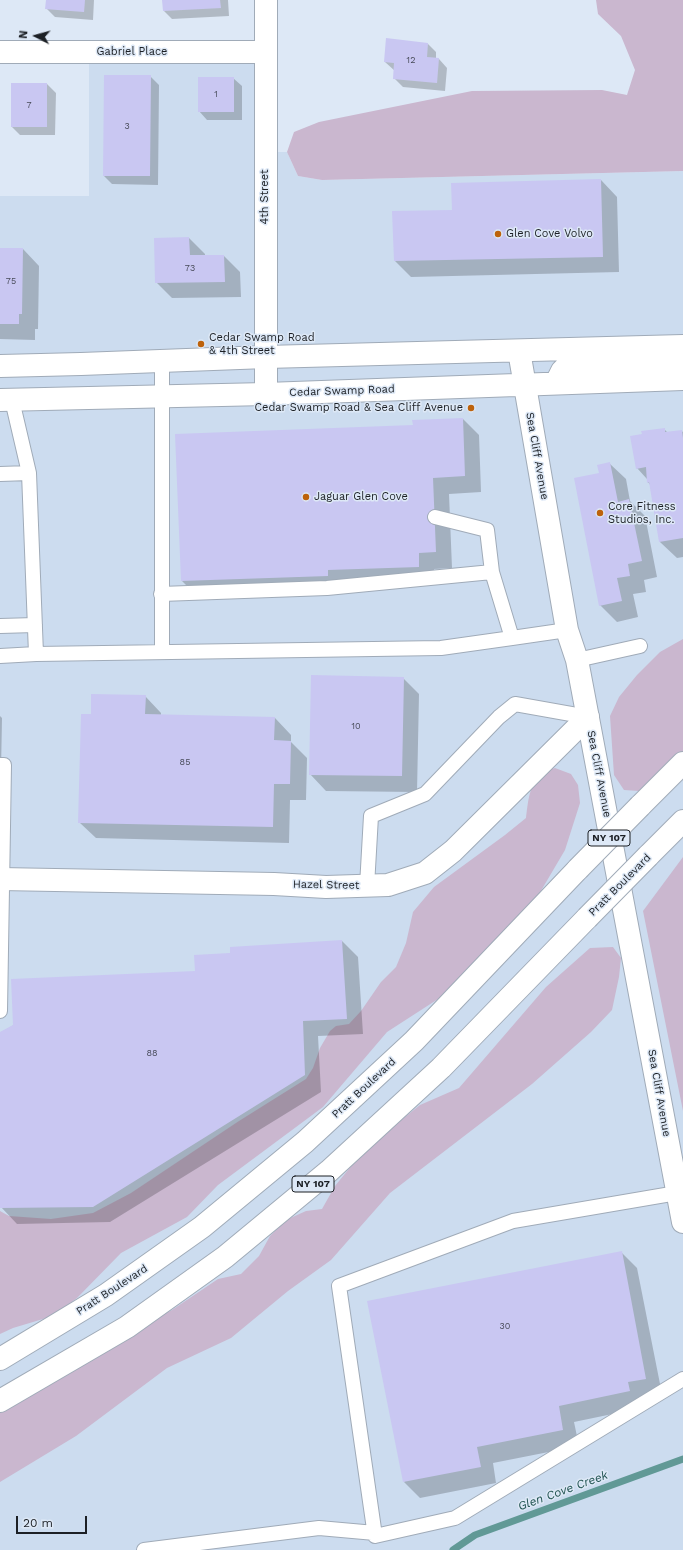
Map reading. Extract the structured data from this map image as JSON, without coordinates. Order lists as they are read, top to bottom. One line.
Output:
{"streets":{"main road":["Gabriel Place","4th Street","Cedar Swamp Road","Sea Cliff Avenue","NY 107","Hazel Street","Pratt Boulevard"]},"crossings":[["Gabriel Place","4th Street"],["4th Street","Cedar Swamp Road"],["Cedar Swamp Road","Sea Cliff Avenue"],["Sea Cliff Avenue","Hazel Street"]],"water":["Glen Cove Creek"],"places":["Glen Cove Volvo","Cedar Swamp Road & 4th Street","Cedar Swamp Road & Sea Cliff Avenue","Jaguar Glen Cove","Core Fitness Studios, Inc."],"house_numbers":["12","1","7","3","73","75","10","85","88","30"],"scale_bar":"20 m","north":"left"}
